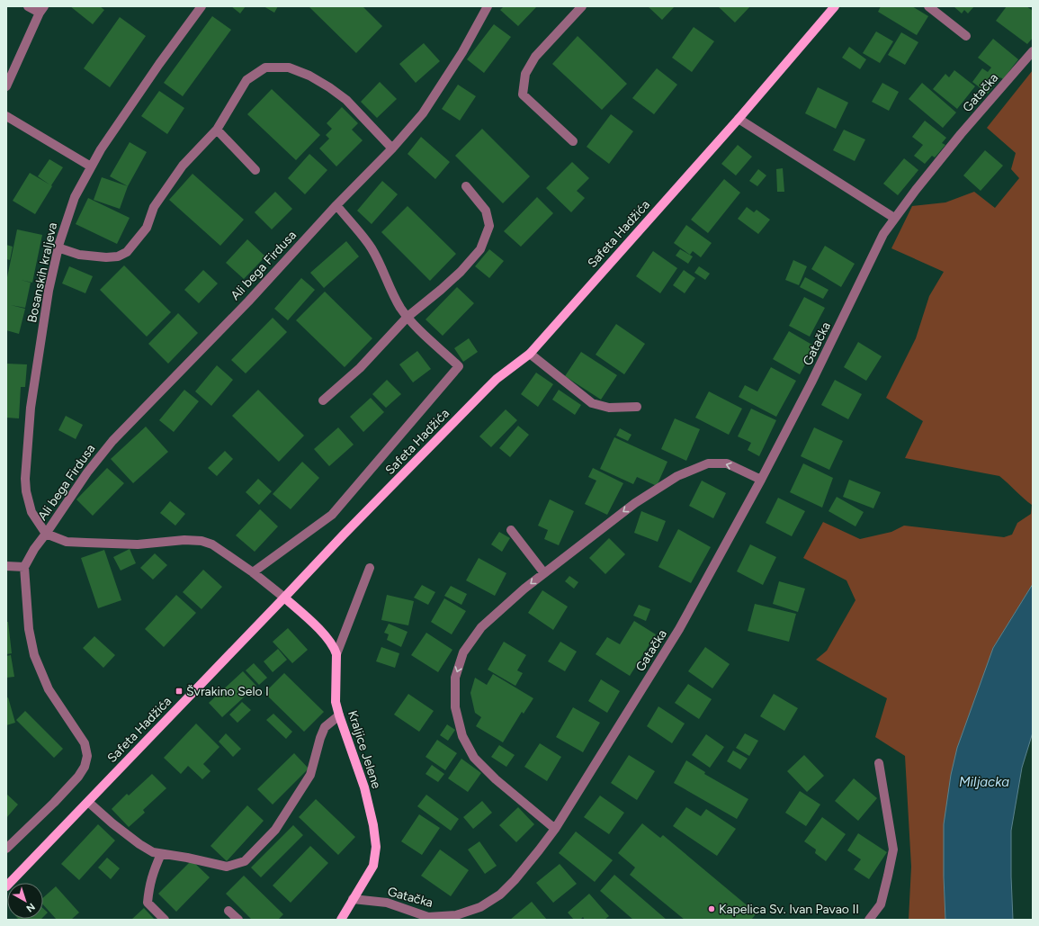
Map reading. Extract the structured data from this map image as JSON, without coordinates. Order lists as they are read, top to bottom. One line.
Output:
{"streets":{"main road":["Safeta Hadžića","Kraljice Jelene"],"street":["Gatačka","Ali bega Firdusa","Bosanskih kraljeva"]},"crossings":[["Gatačka","Kraljice Jelene"],["Safeta Hadžića","Ali bega Firdusa"],["Ali bega Firdusa","Bosanskih kraljeva"]],"water":["Miljacka"],"places":{"transit":["Švrakino Selo I"],"other":["Kapelica Sv. Ivan Pavao II"]},"north":"bottom right"}
